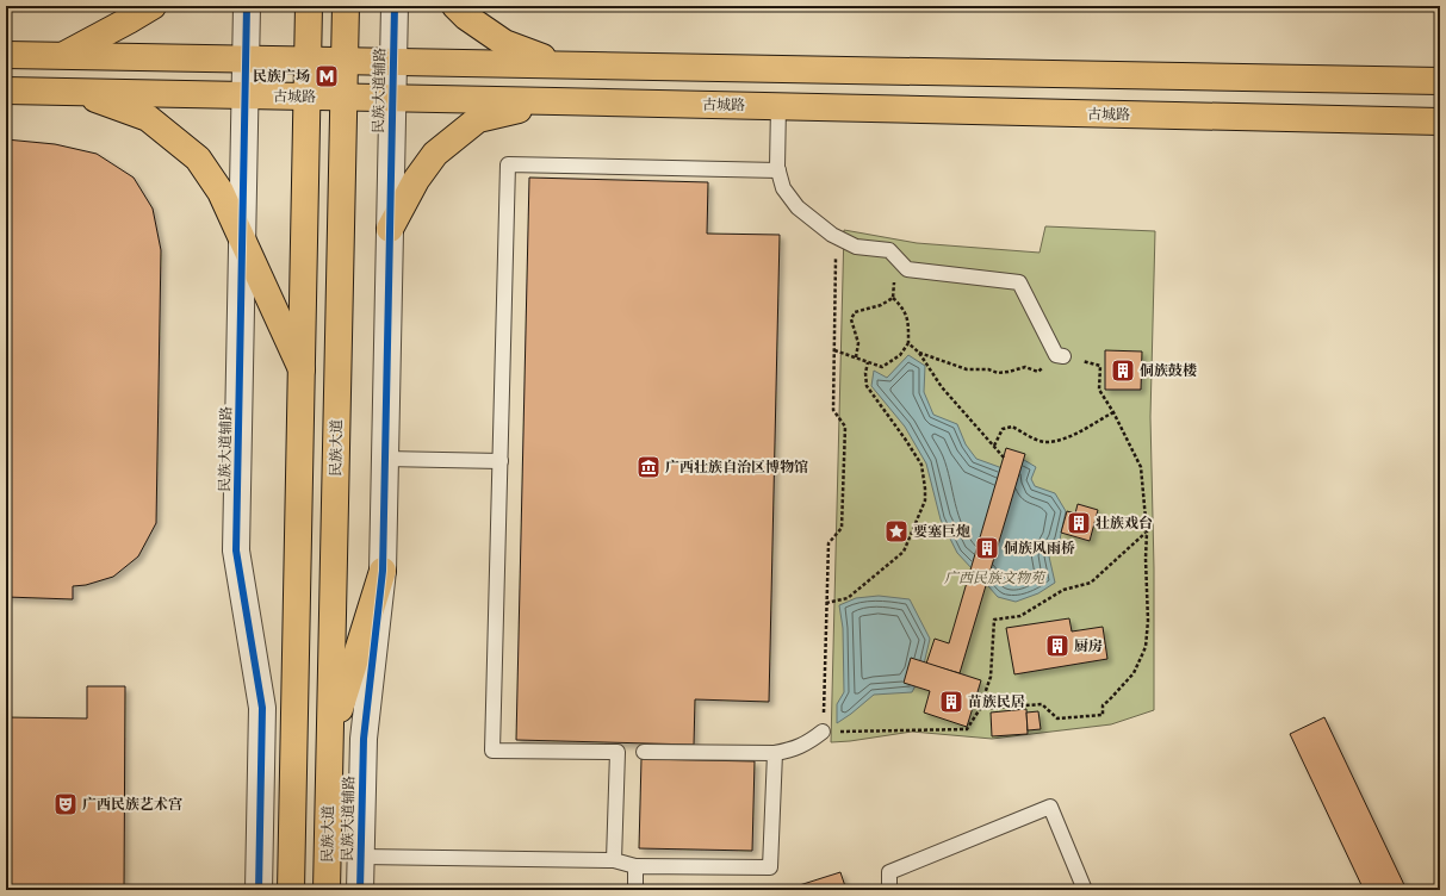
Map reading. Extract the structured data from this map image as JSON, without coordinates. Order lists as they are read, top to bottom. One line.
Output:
{"streets":{"main road":["古城路","民族大道"],"street":["民族大道辅路"]},"crossings":[["民族大道辅路","古城路"],["古城路","民族大道"]],"parks":["广西民族文物苑"],"places":{"metro station":["民族广场"],"building":["侗族鼓楼","壮族戏台","侗族风雨桥","厨房","苗族民居"],"museum":["广西壮族自治区博物馆"],"place":["要塞巨炮"],"theatre":["广西民族艺术宫"]}}
